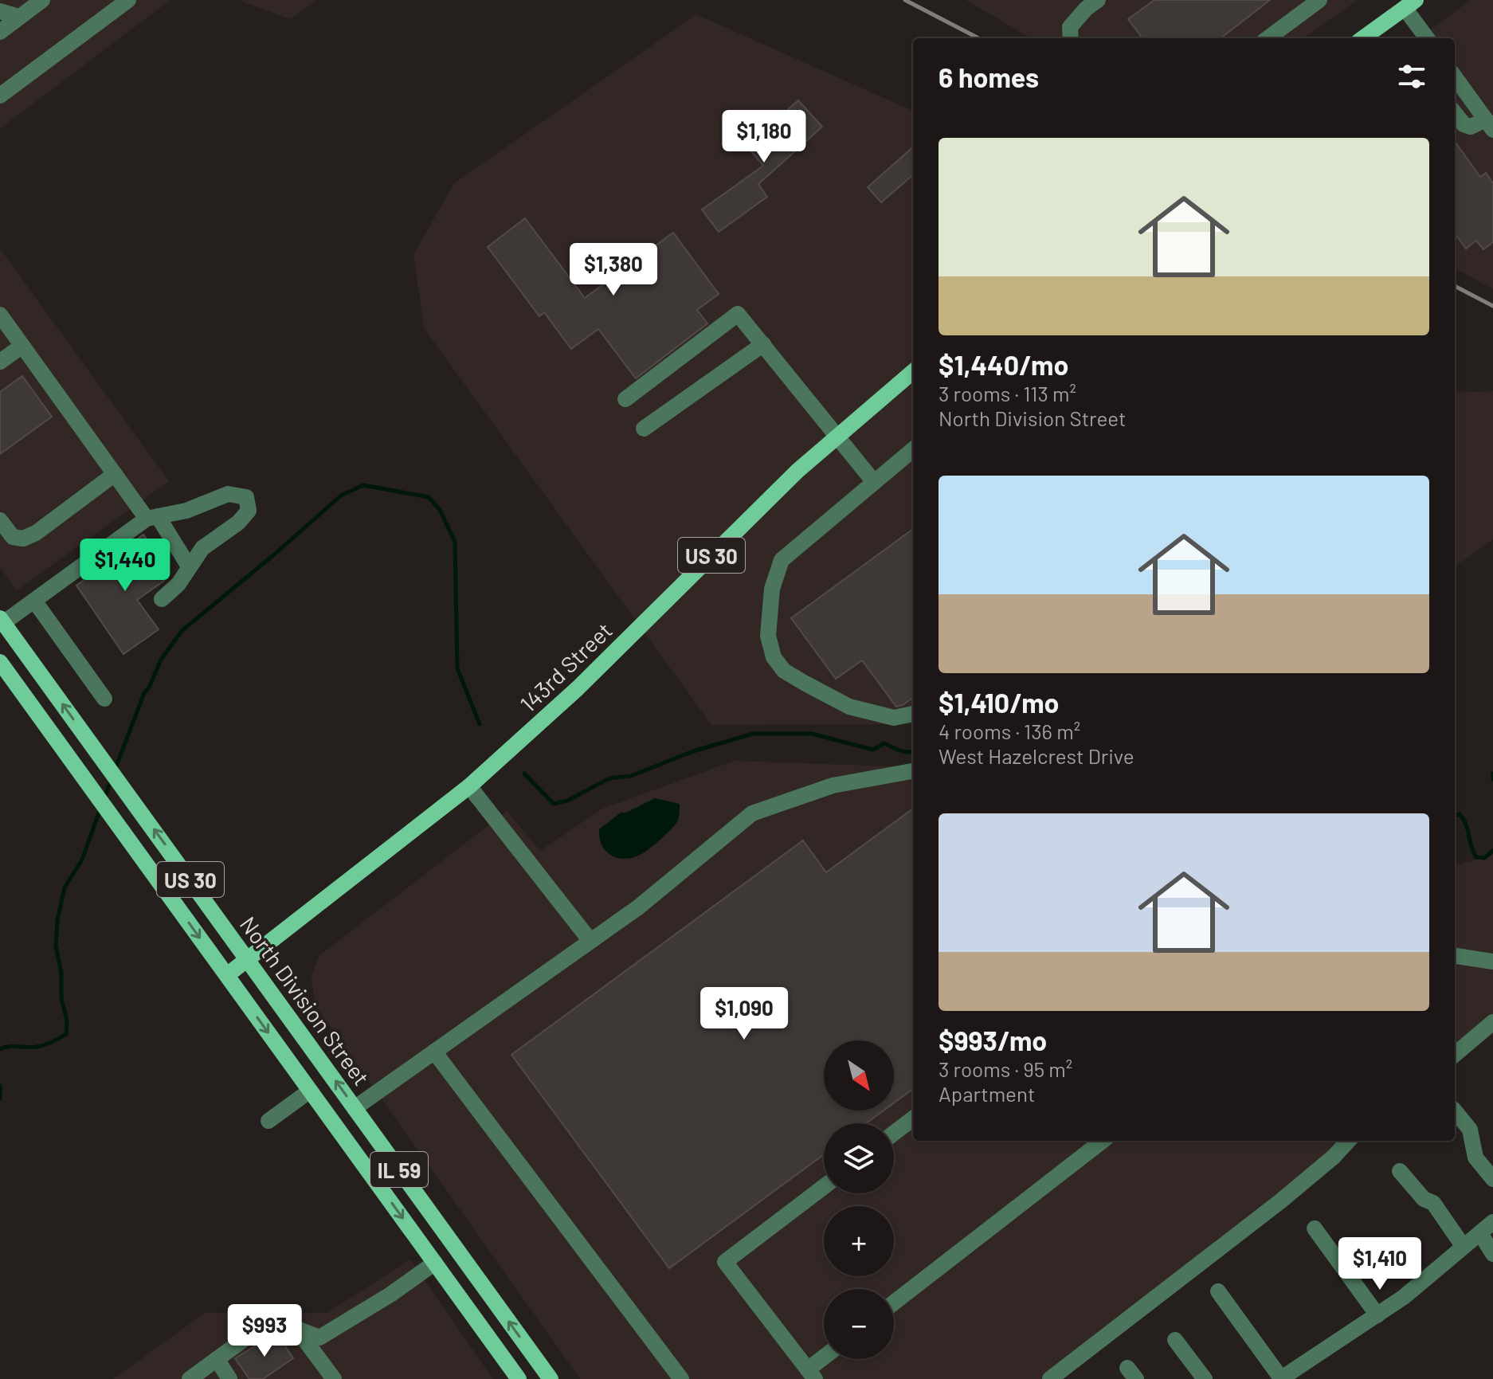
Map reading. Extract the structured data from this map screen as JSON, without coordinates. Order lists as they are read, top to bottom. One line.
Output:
{"streets":{"main road":["US 30","143rd Street","North Division Street","IL 59"]},"crossings":[["US 30","143rd Street"],["US 30","IL 59"],["143rd Street","North Division Street"],["143rd Street","IL 59"]],"north":"bottom right","page":{"heading":"6 homes","price":["$1,180","$1,380","$1,440","$1,090","$1,410","$993"],"list":[{"name":"$1,440/mo","note":"3 rooms · 113 m² · North Division Street"},{"name":"$1,410/mo","note":"4 rooms · 136 m² · West Hazelcrest Drive"},{"name":"$993/mo","note":"3 rooms · 95 m² · Apartment"}],"map_buttons":["+","−"]}}
